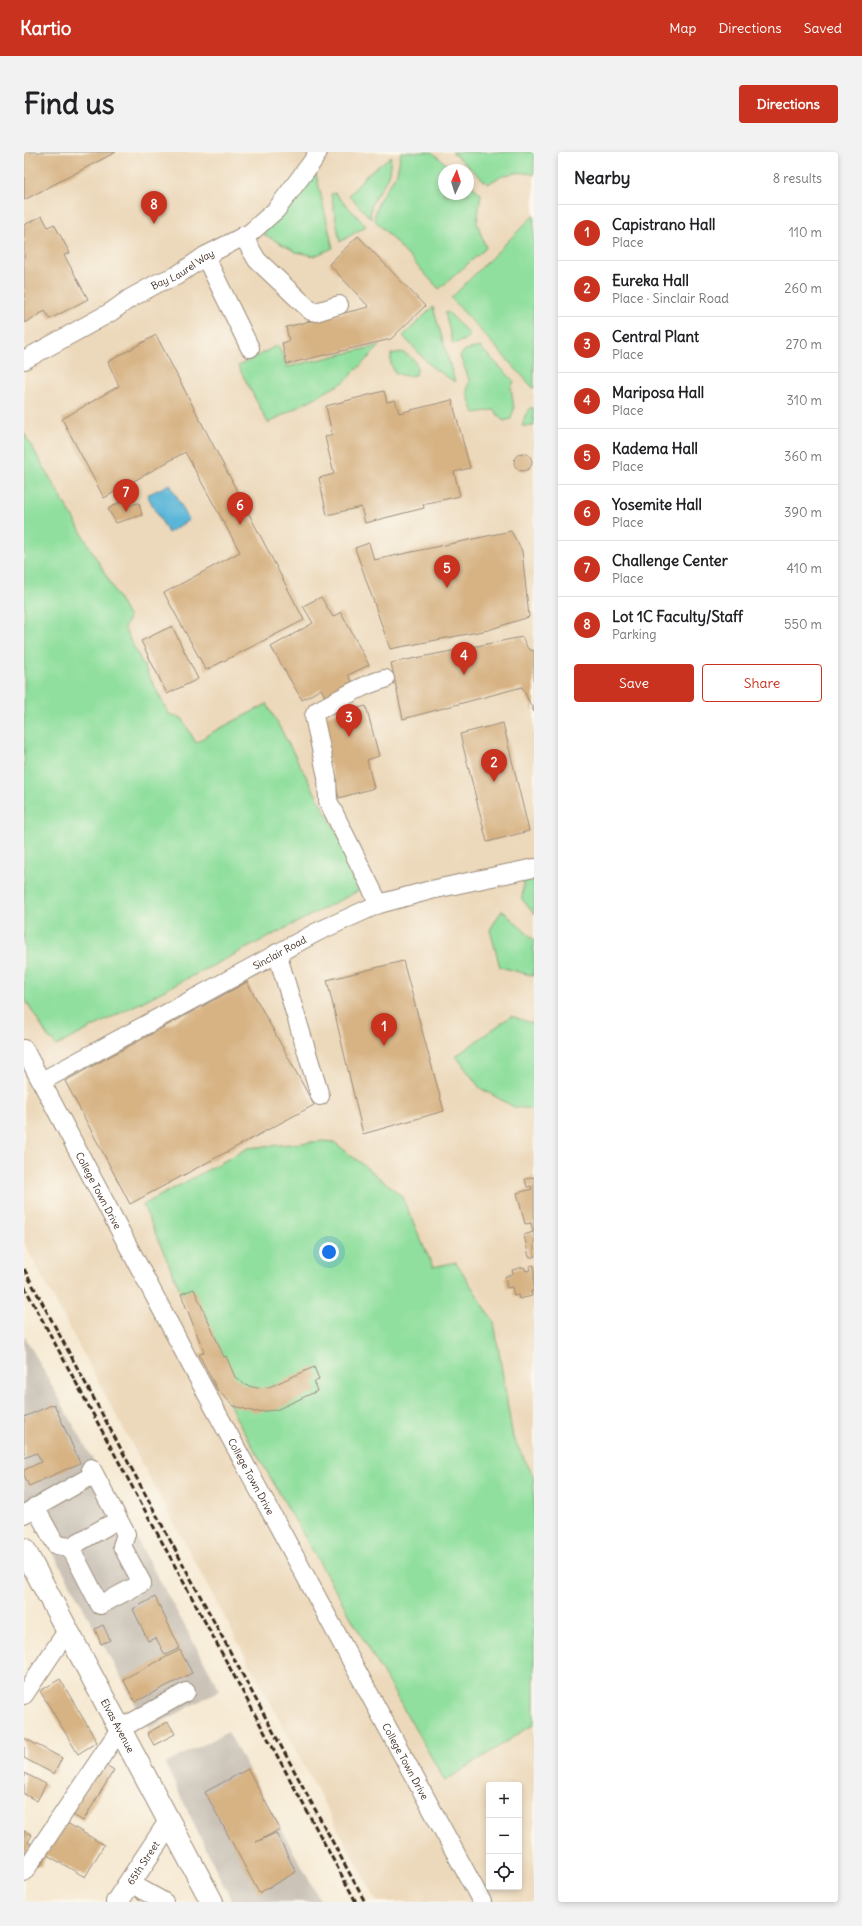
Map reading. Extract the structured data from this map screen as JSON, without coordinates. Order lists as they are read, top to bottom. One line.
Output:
{"streets":{"main road":["Elvas Avenue","65th Street"],"street":["Bay Laurel Way","Sinclair Road","College Town Drive"]},"crossings":[["Sinclair Road","College Town Drive"],["Elvas Avenue","65th Street"]],"north":"top","page":{"header":"Kartio","nav":["Map","Directions","Saved"],"buttons":["Directions",["Save","Share"]],"title":"Find us","heading":["Nearby","8 results"],"pins":["8","7","6","5","4","3","2","1"],"list":[{"mark":"1","name":"Capistrano Hall","note":"Place","value":"110 m"},{"mark":"2","name":"Eureka Hall","note":"Place · Sinclair Road","value":"260 m"},{"mark":"3","name":"Central Plant","note":"Place","value":"270 m"},{"mark":"4","name":"Mariposa Hall","note":"Place","value":"310 m"},{"mark":"5","name":"Kadema Hall","note":"Place","value":"360 m"},{"mark":"6","name":"Yosemite Hall","note":"Place","value":"390 m"},{"mark":"7","name":"Challenge Center","note":"Place","value":"410 m"},{"mark":"8","name":"Lot 1C Faculty/Staff","note":"Parking","value":"550 m"}],"map_buttons":["+","−"]}}
